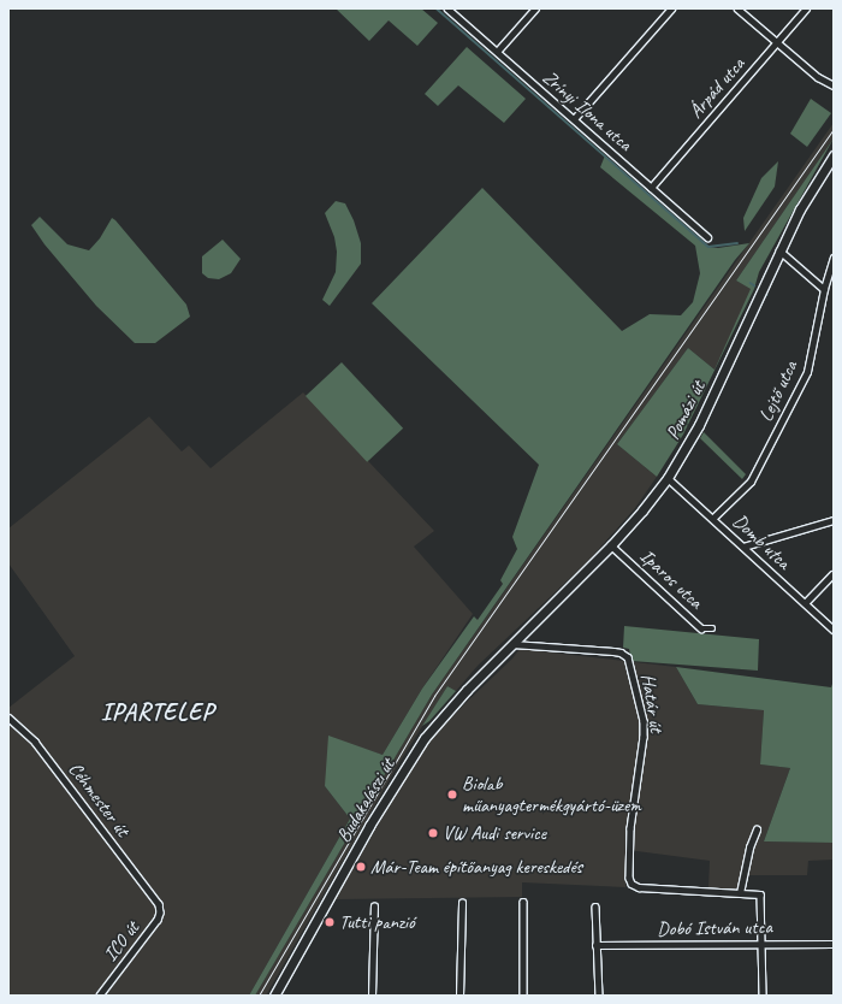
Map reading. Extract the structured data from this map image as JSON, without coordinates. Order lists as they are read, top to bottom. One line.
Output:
{"streets":{"main road":["Pomázi út","Budakalászi út"],"street":["Árpád utca","Zrínyi Ilona utca","Lejtő utca","Domb utca","Iparos utca","Határ út","Céhmester út","Dobó István utca","ICO út"]},"crossings":[["Árpád utca","Zrínyi Ilona utca"],["Lejtő utca","Domb utca"],["Pomázi út","Domb utca"],["Pomázi út","Iparos utca"],["Pomázi út","Határ út"],["Pomázi út","Budakalászi út"],["Határ út","Budakalászi út"],["Határ út","Dobó István utca"],["Céhmester út","ICO út"]],"districts":["IPARTELEP"],"places":["Biolab műanyagtermékgyártó-üzem","VW Audi service","Már-Team építőanyag kereskedés","Tutti panzió"]}
